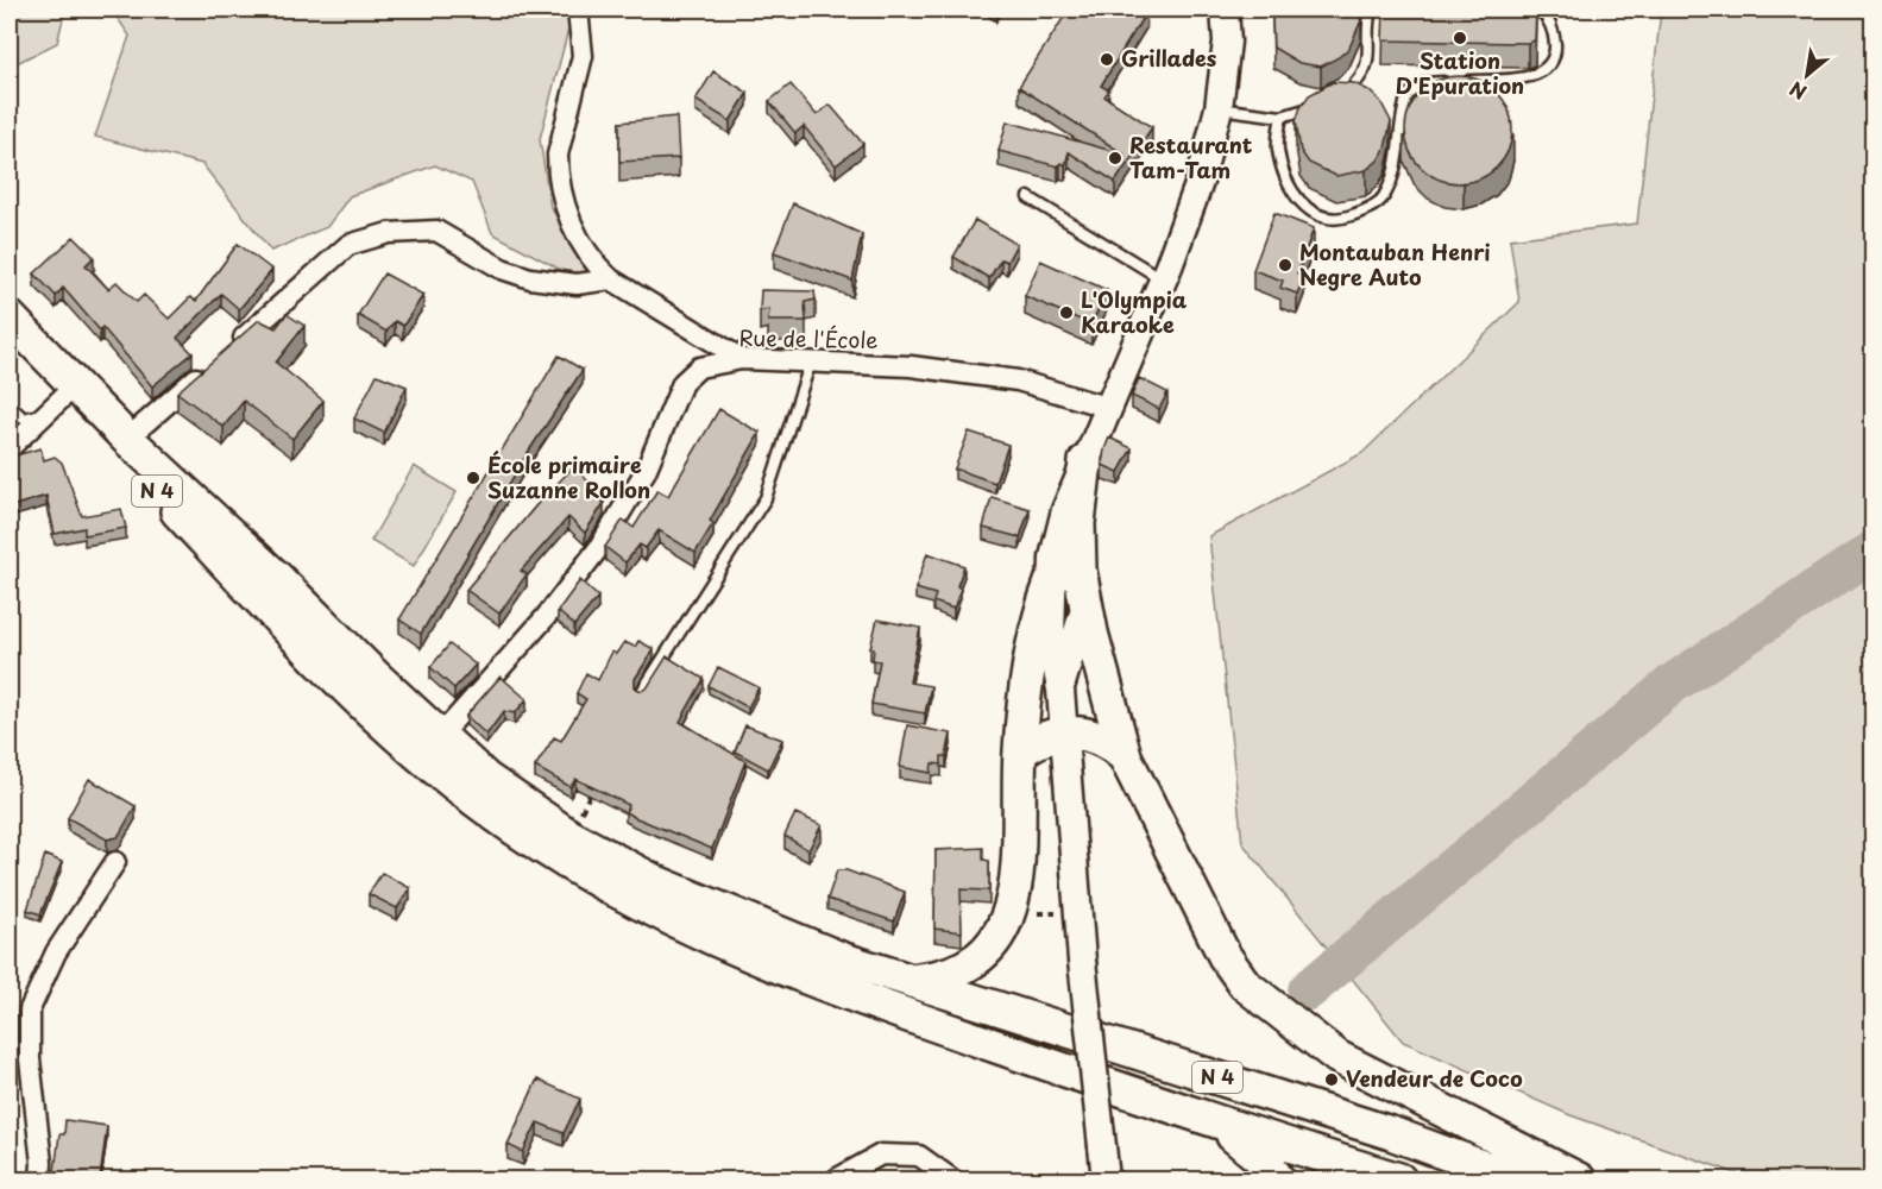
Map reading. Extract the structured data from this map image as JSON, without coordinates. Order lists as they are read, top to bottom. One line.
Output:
{"streets":{"highway":["N 4"],"street":["Rue de l'École"]},"crossings":[["Rue de l'École","N 4"]],"places":["Station D'Epuration","Grillades","Restaurant Tam-Tam","Montauban Henri Negre Auto","L'Olympia Karaoke","École primaire Suzanne Rollon","Vendeur de Coco"],"north":"bottom left"}
